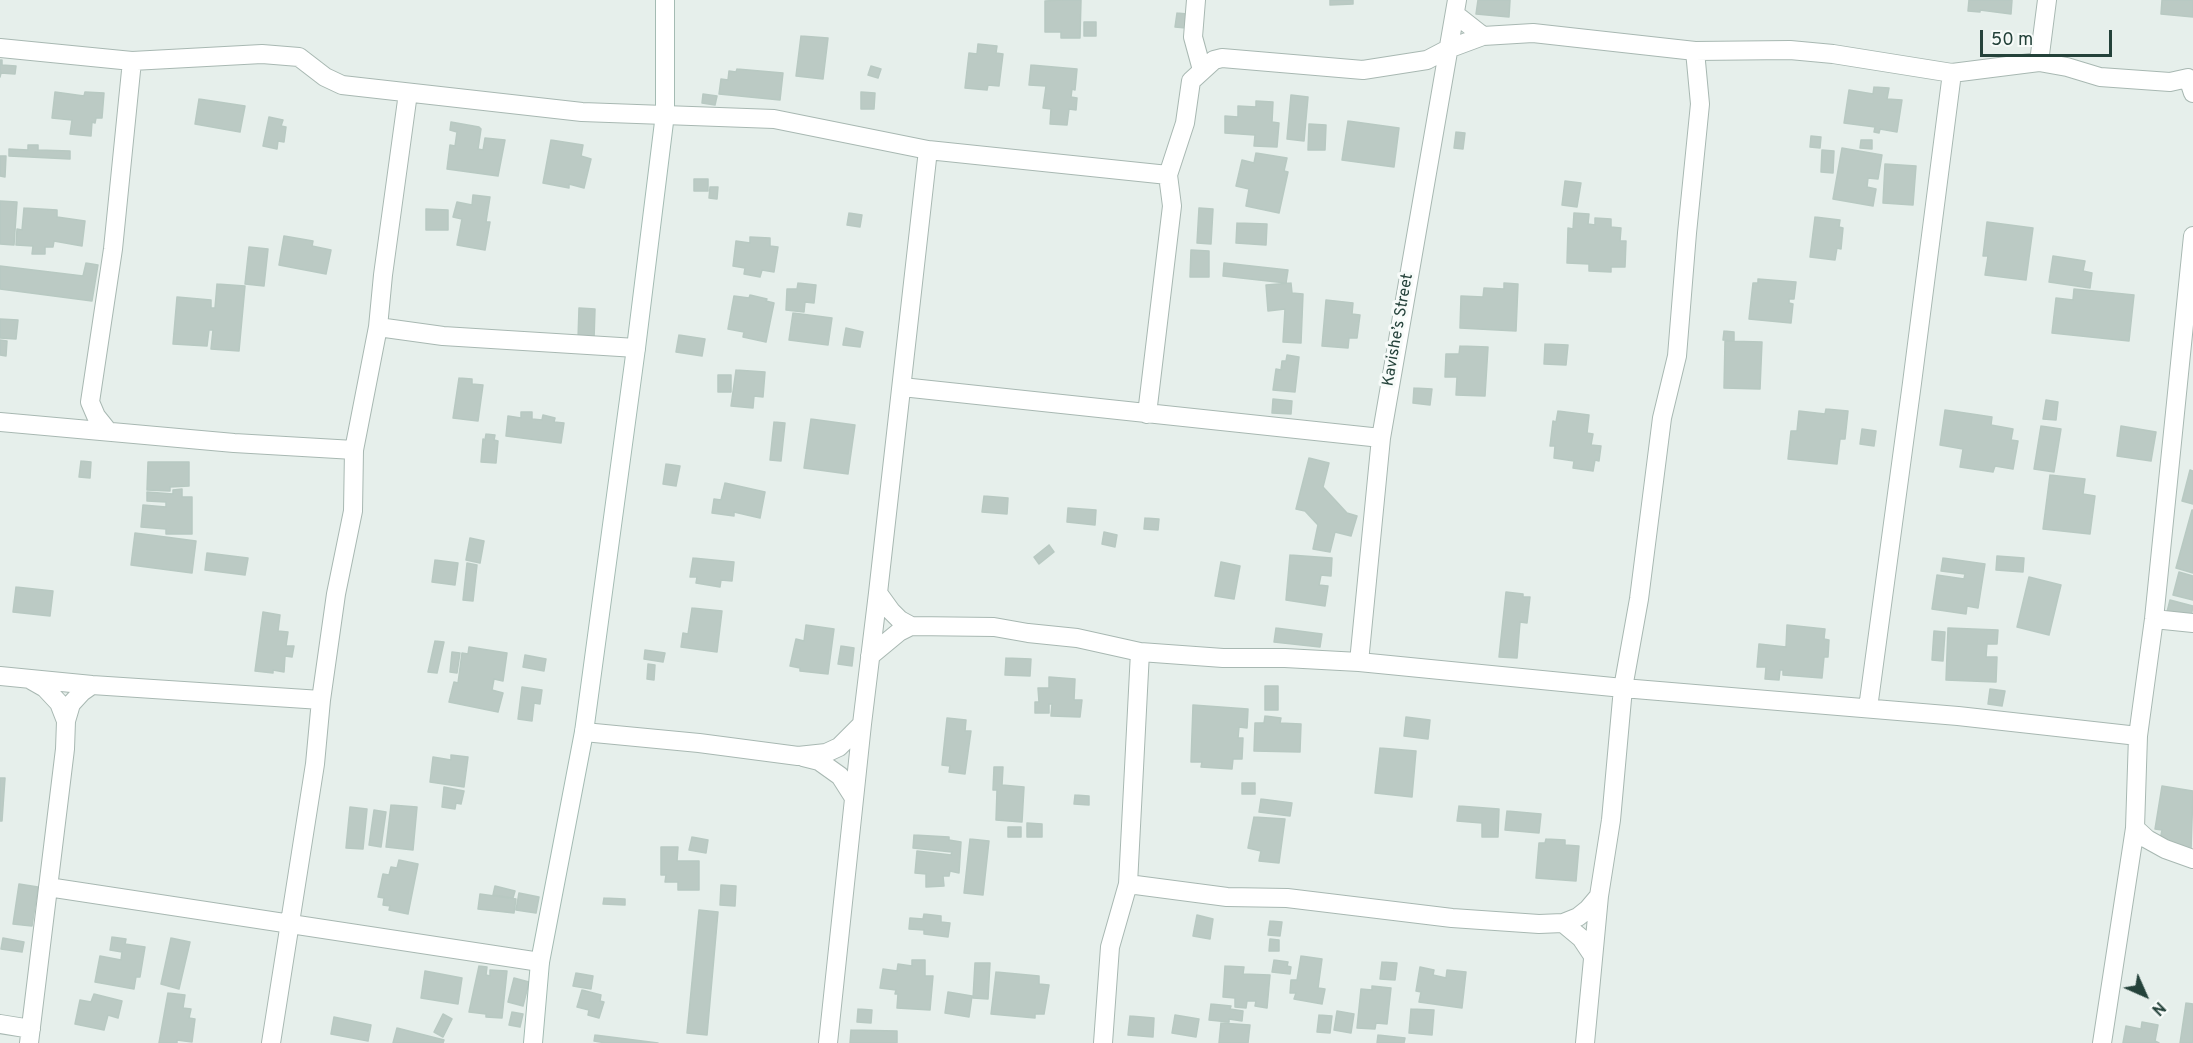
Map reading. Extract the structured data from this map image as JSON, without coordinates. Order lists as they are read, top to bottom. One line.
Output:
{"streets":{"street":["Kavishe’s Street"]},"scale_bar":"50 m","north":"bottom right"}
